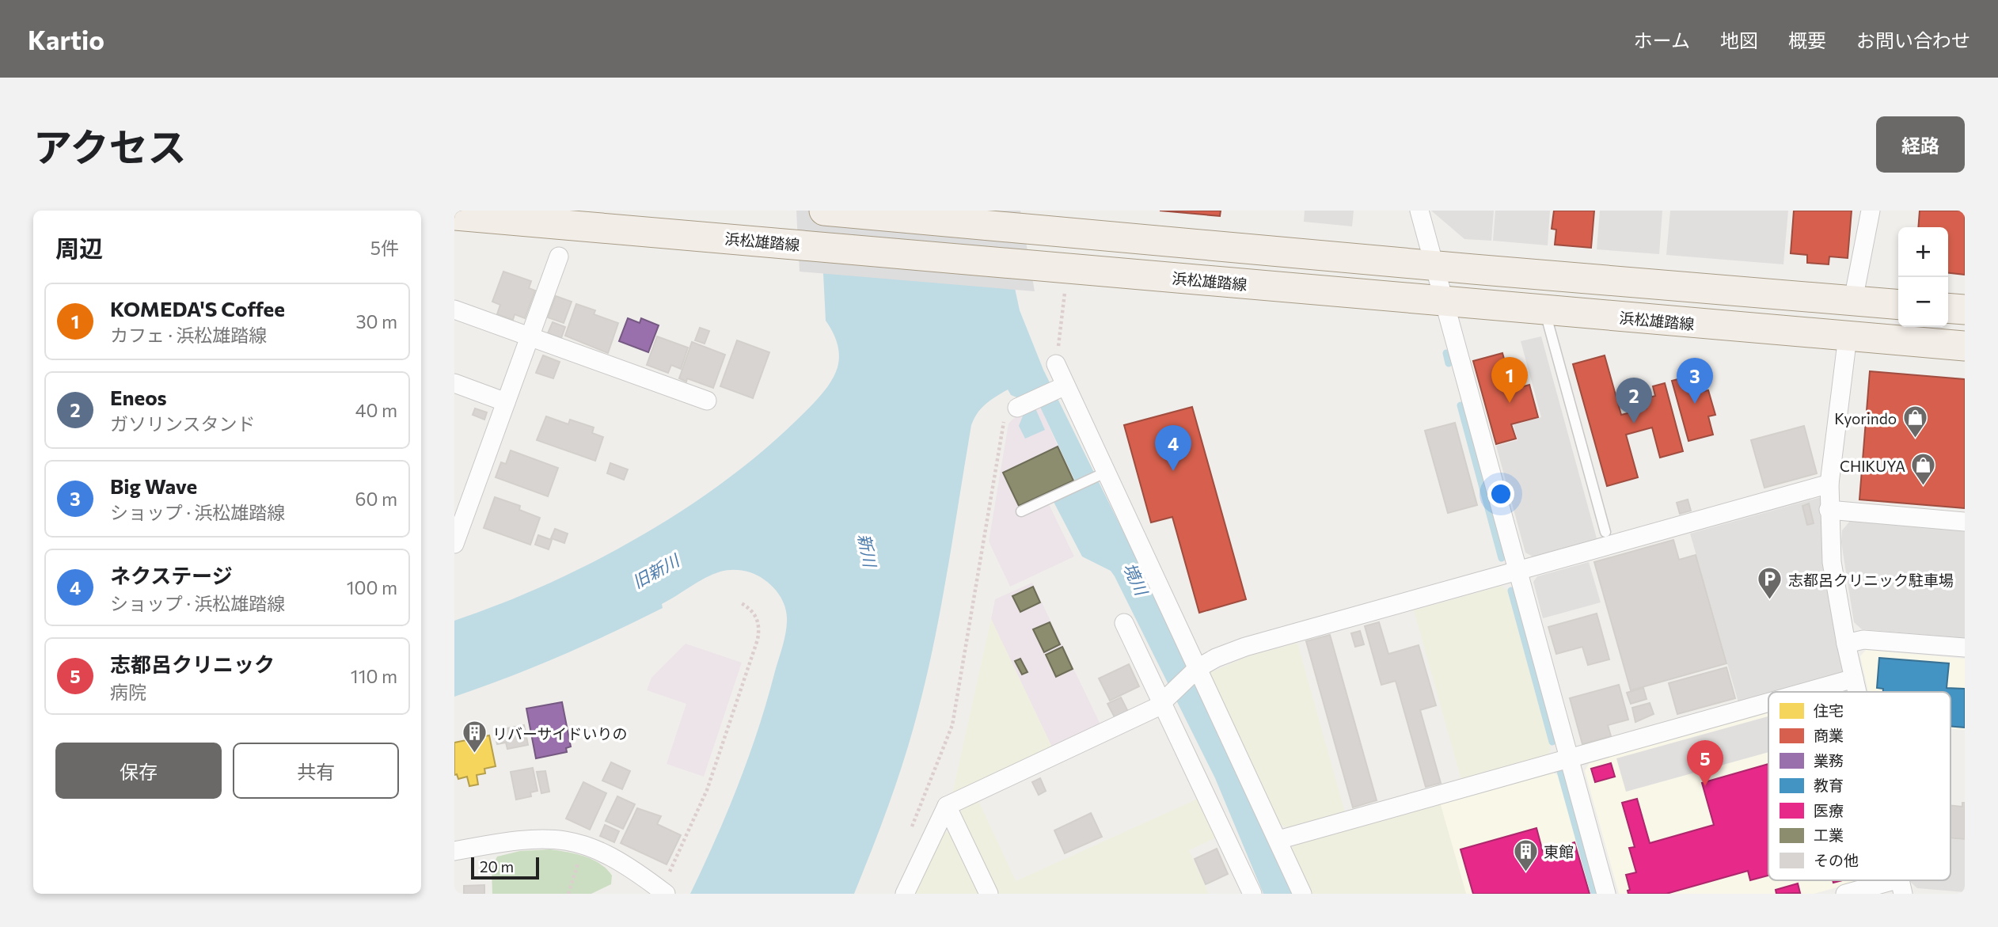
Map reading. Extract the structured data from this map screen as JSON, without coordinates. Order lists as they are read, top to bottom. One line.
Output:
{"streets":{"main road":["浜松雄踏線"]},"water":["新川","旧新川","境川"],"places":{"shop":["Kyorindo","CHIKUYA"],"parking":["志都呂クリニック駐車場"],"building":["リバーサイドいりの","東館"]},"legend":["住宅","商業","業務","教育","医療","工業","その他"],"scale_bar":"20 m","page":{"header":"Kartio","nav":["ホーム","地図","概要","お問い合わせ"],"title":"アクセス","buttons":["経路",["保存","共有"]],"heading":["周辺","5件"],"map_buttons":["+","−"],"list":[{"mark":"1","name":"KOMEDA'S Coffee","note":"カフェ · 浜松雄踏線","value":"30 m"},{"mark":"2","name":"Eneos","note":"ガソリンスタンド","value":"40 m"},{"mark":"3","name":"Big Wave","note":"ショップ · 浜松雄踏線","value":"60 m"},{"mark":"4","name":"ネクステージ","note":"ショップ · 浜松雄踏線","value":"100 m"},{"mark":"5","name":"志都呂クリニック","note":"病院","value":"110 m"}],"pins":["1","3","2","4","5"],"scale":"20 m"}}
